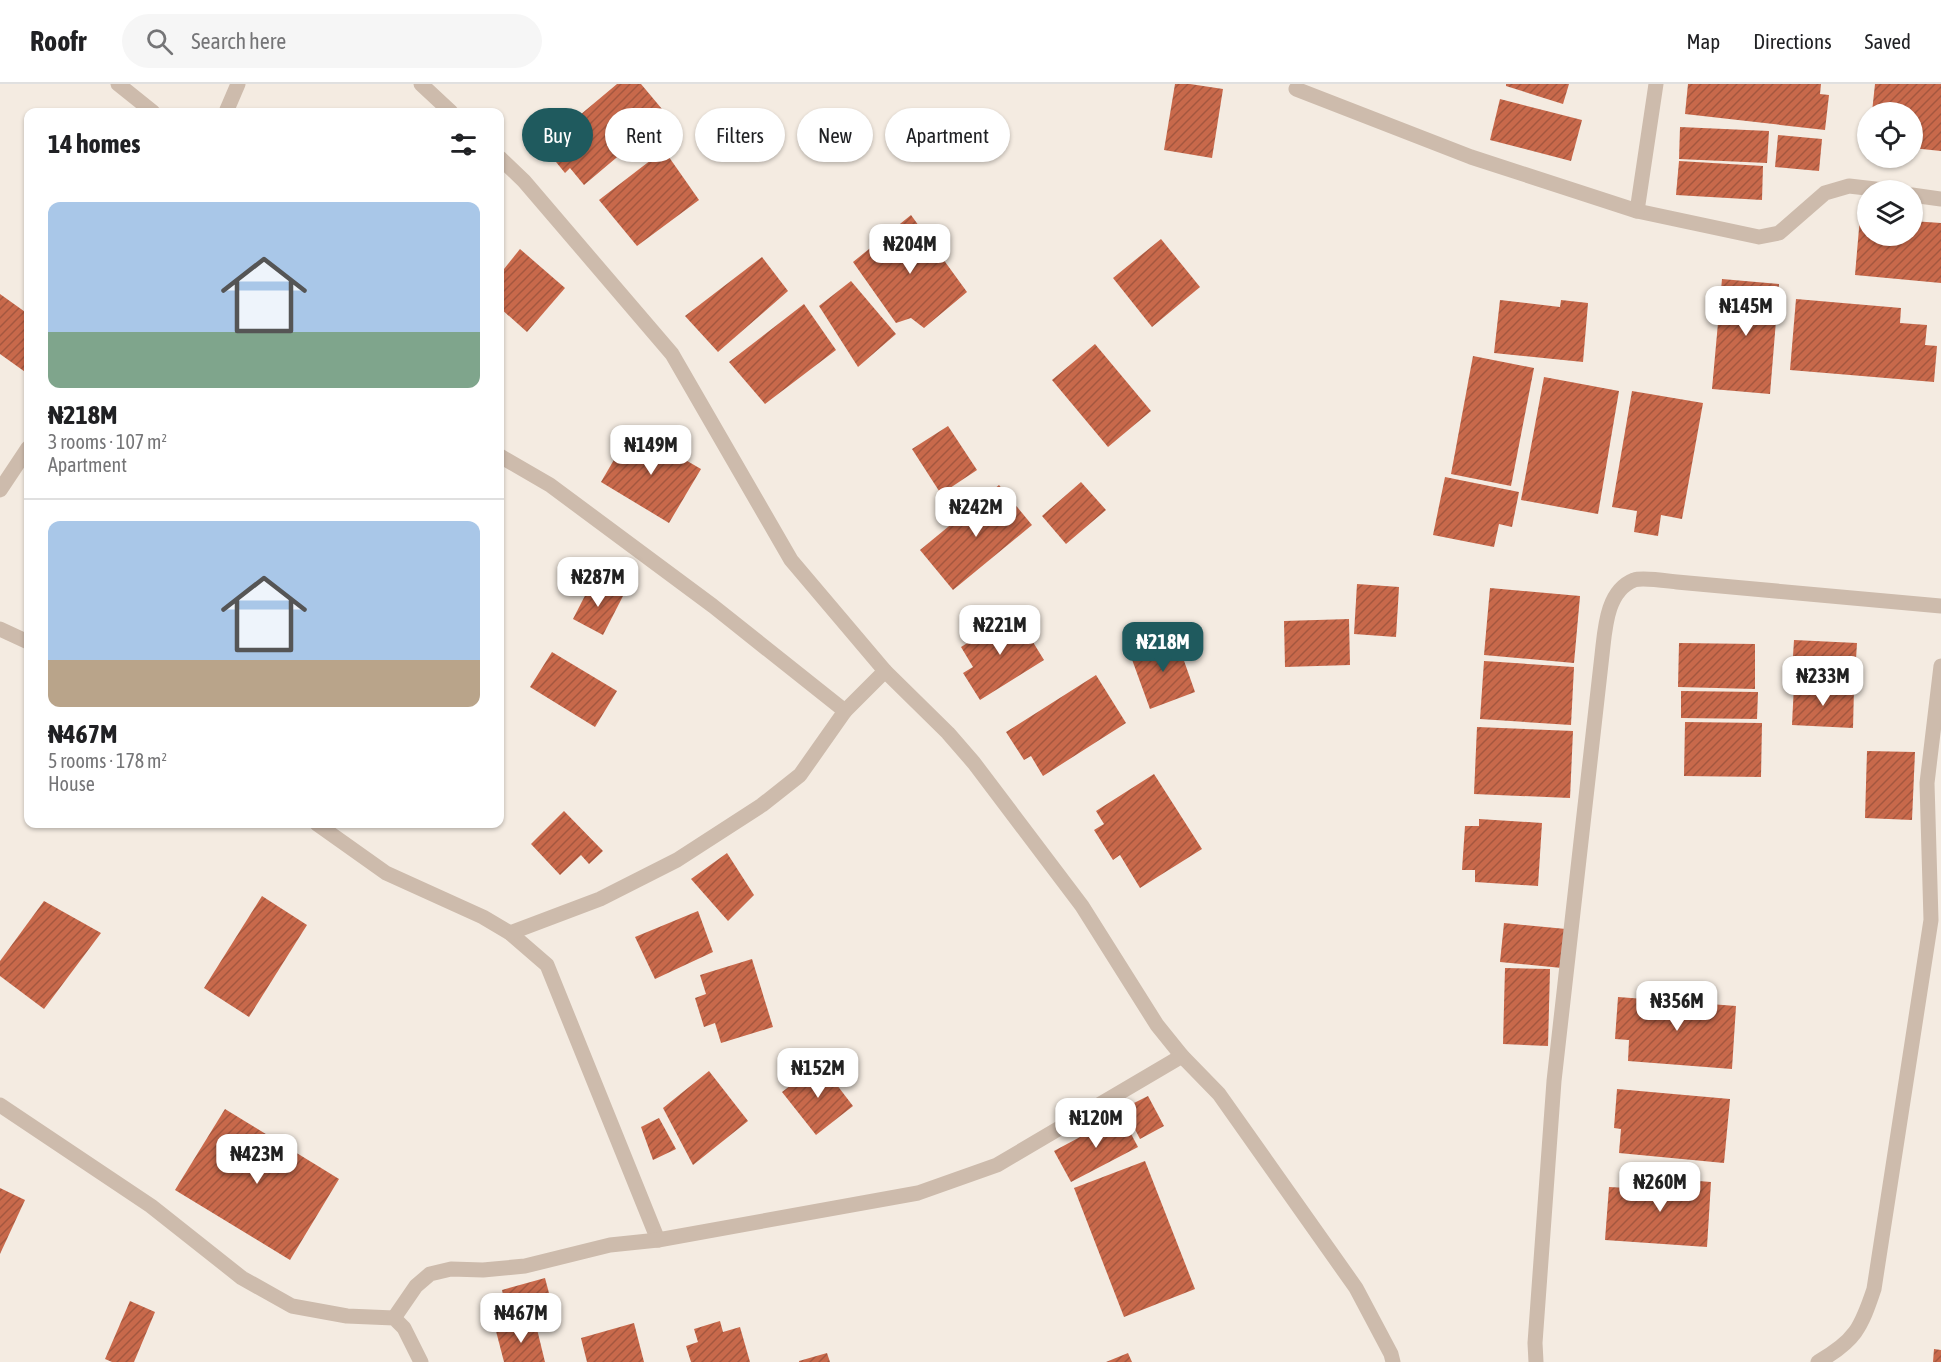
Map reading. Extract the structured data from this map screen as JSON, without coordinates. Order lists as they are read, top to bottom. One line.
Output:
{"page":{"header":"Roofr","search":"Search here","nav":["Map","Directions","Saved"],"chip":["Buy","Rent","Filters","New","Apartment"],"heading":"14 homes","list":[{"name":"₦218M","note":"3 rooms · 107 m² · Apartment"},{"name":"₦467M","note":"5 rooms · 178 m² · House"}],"price":["₦204M","₦145M","₦149M","₦242M","₦287M","₦221M","₦218M","₦233M","₦356M","₦152M","₦120M","₦423M","₦260M","₦467M"]}}
